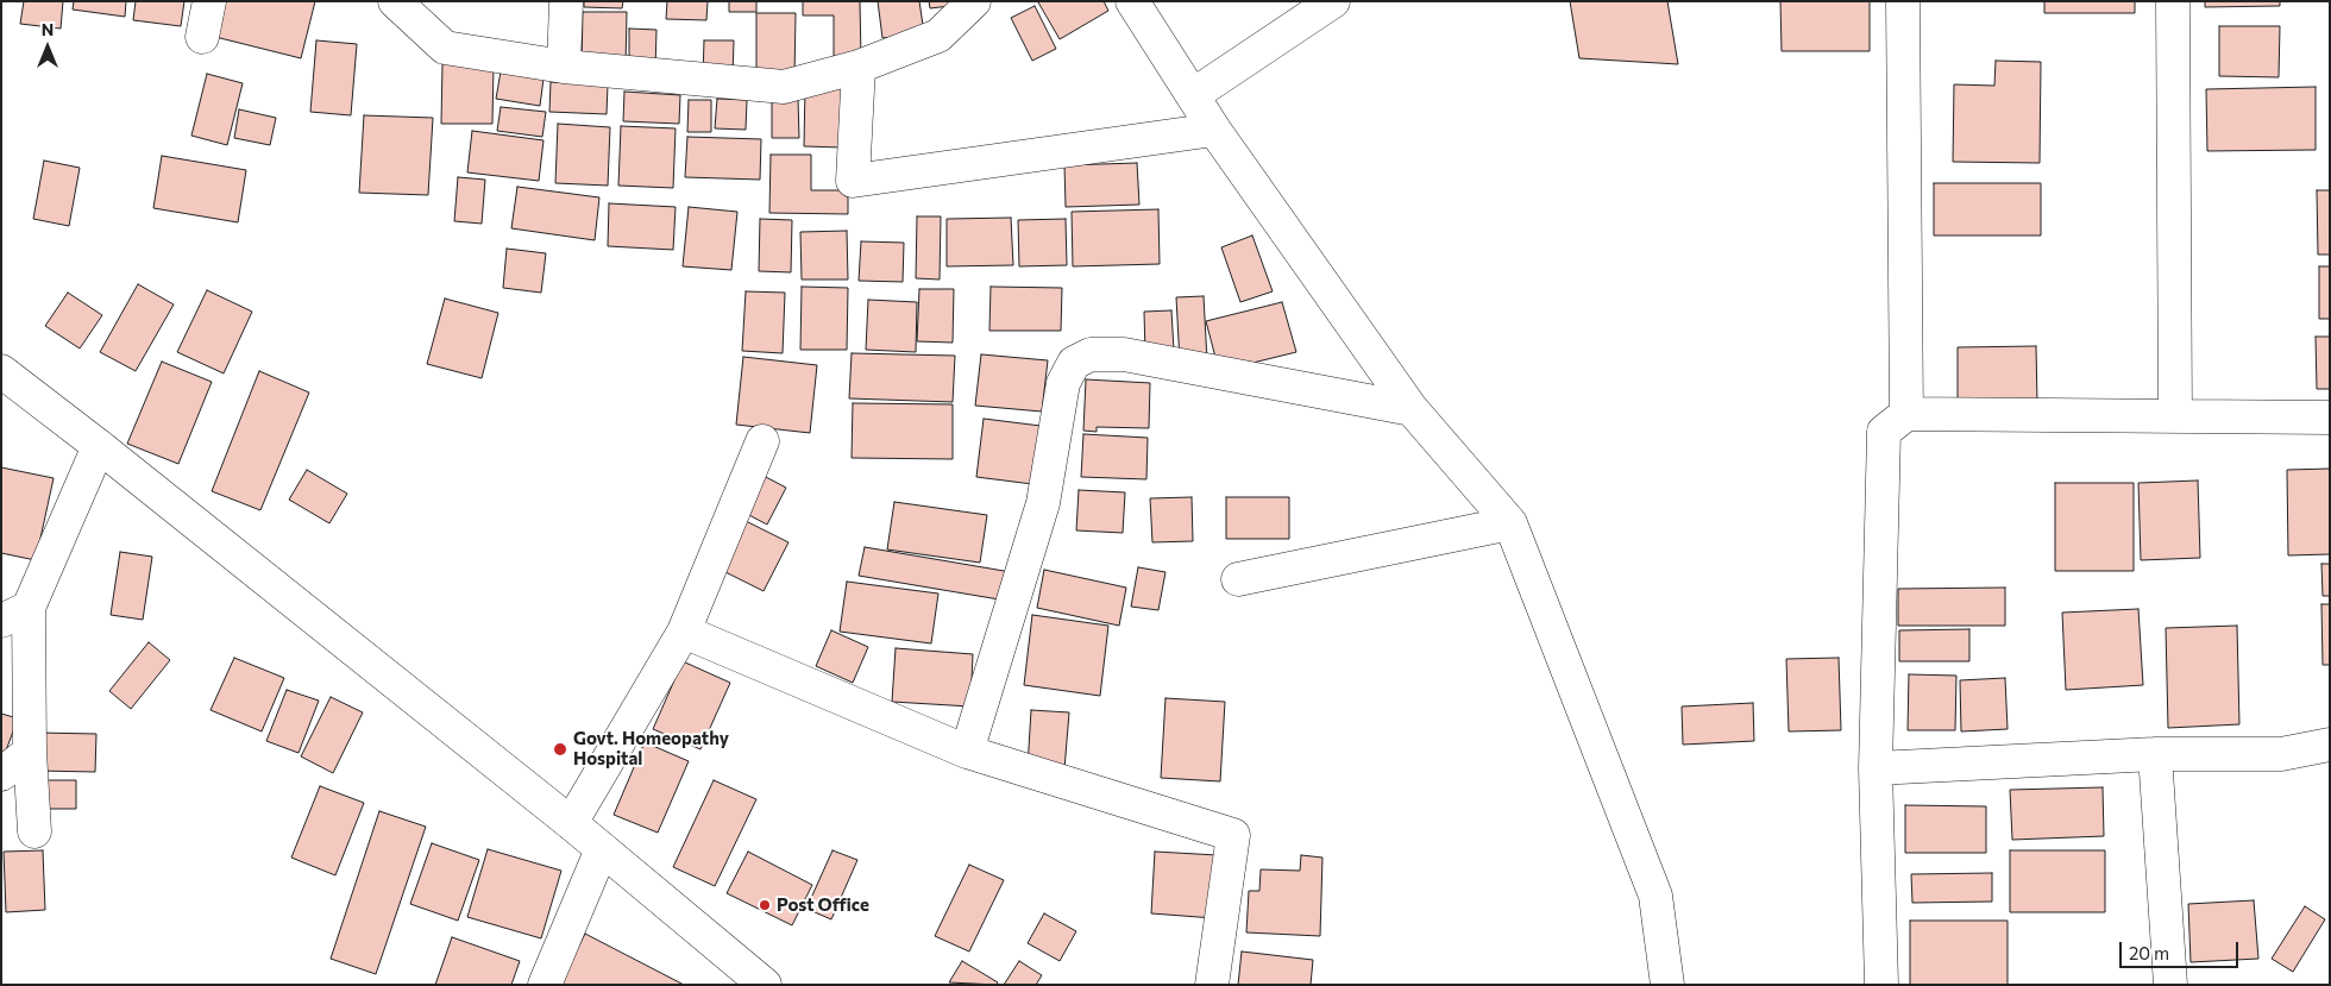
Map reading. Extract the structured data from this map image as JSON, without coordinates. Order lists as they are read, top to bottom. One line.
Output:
{"places":["Govt. Homeopathy Hospital","Post Office"],"scale_bar":"20 m","north":"top"}
